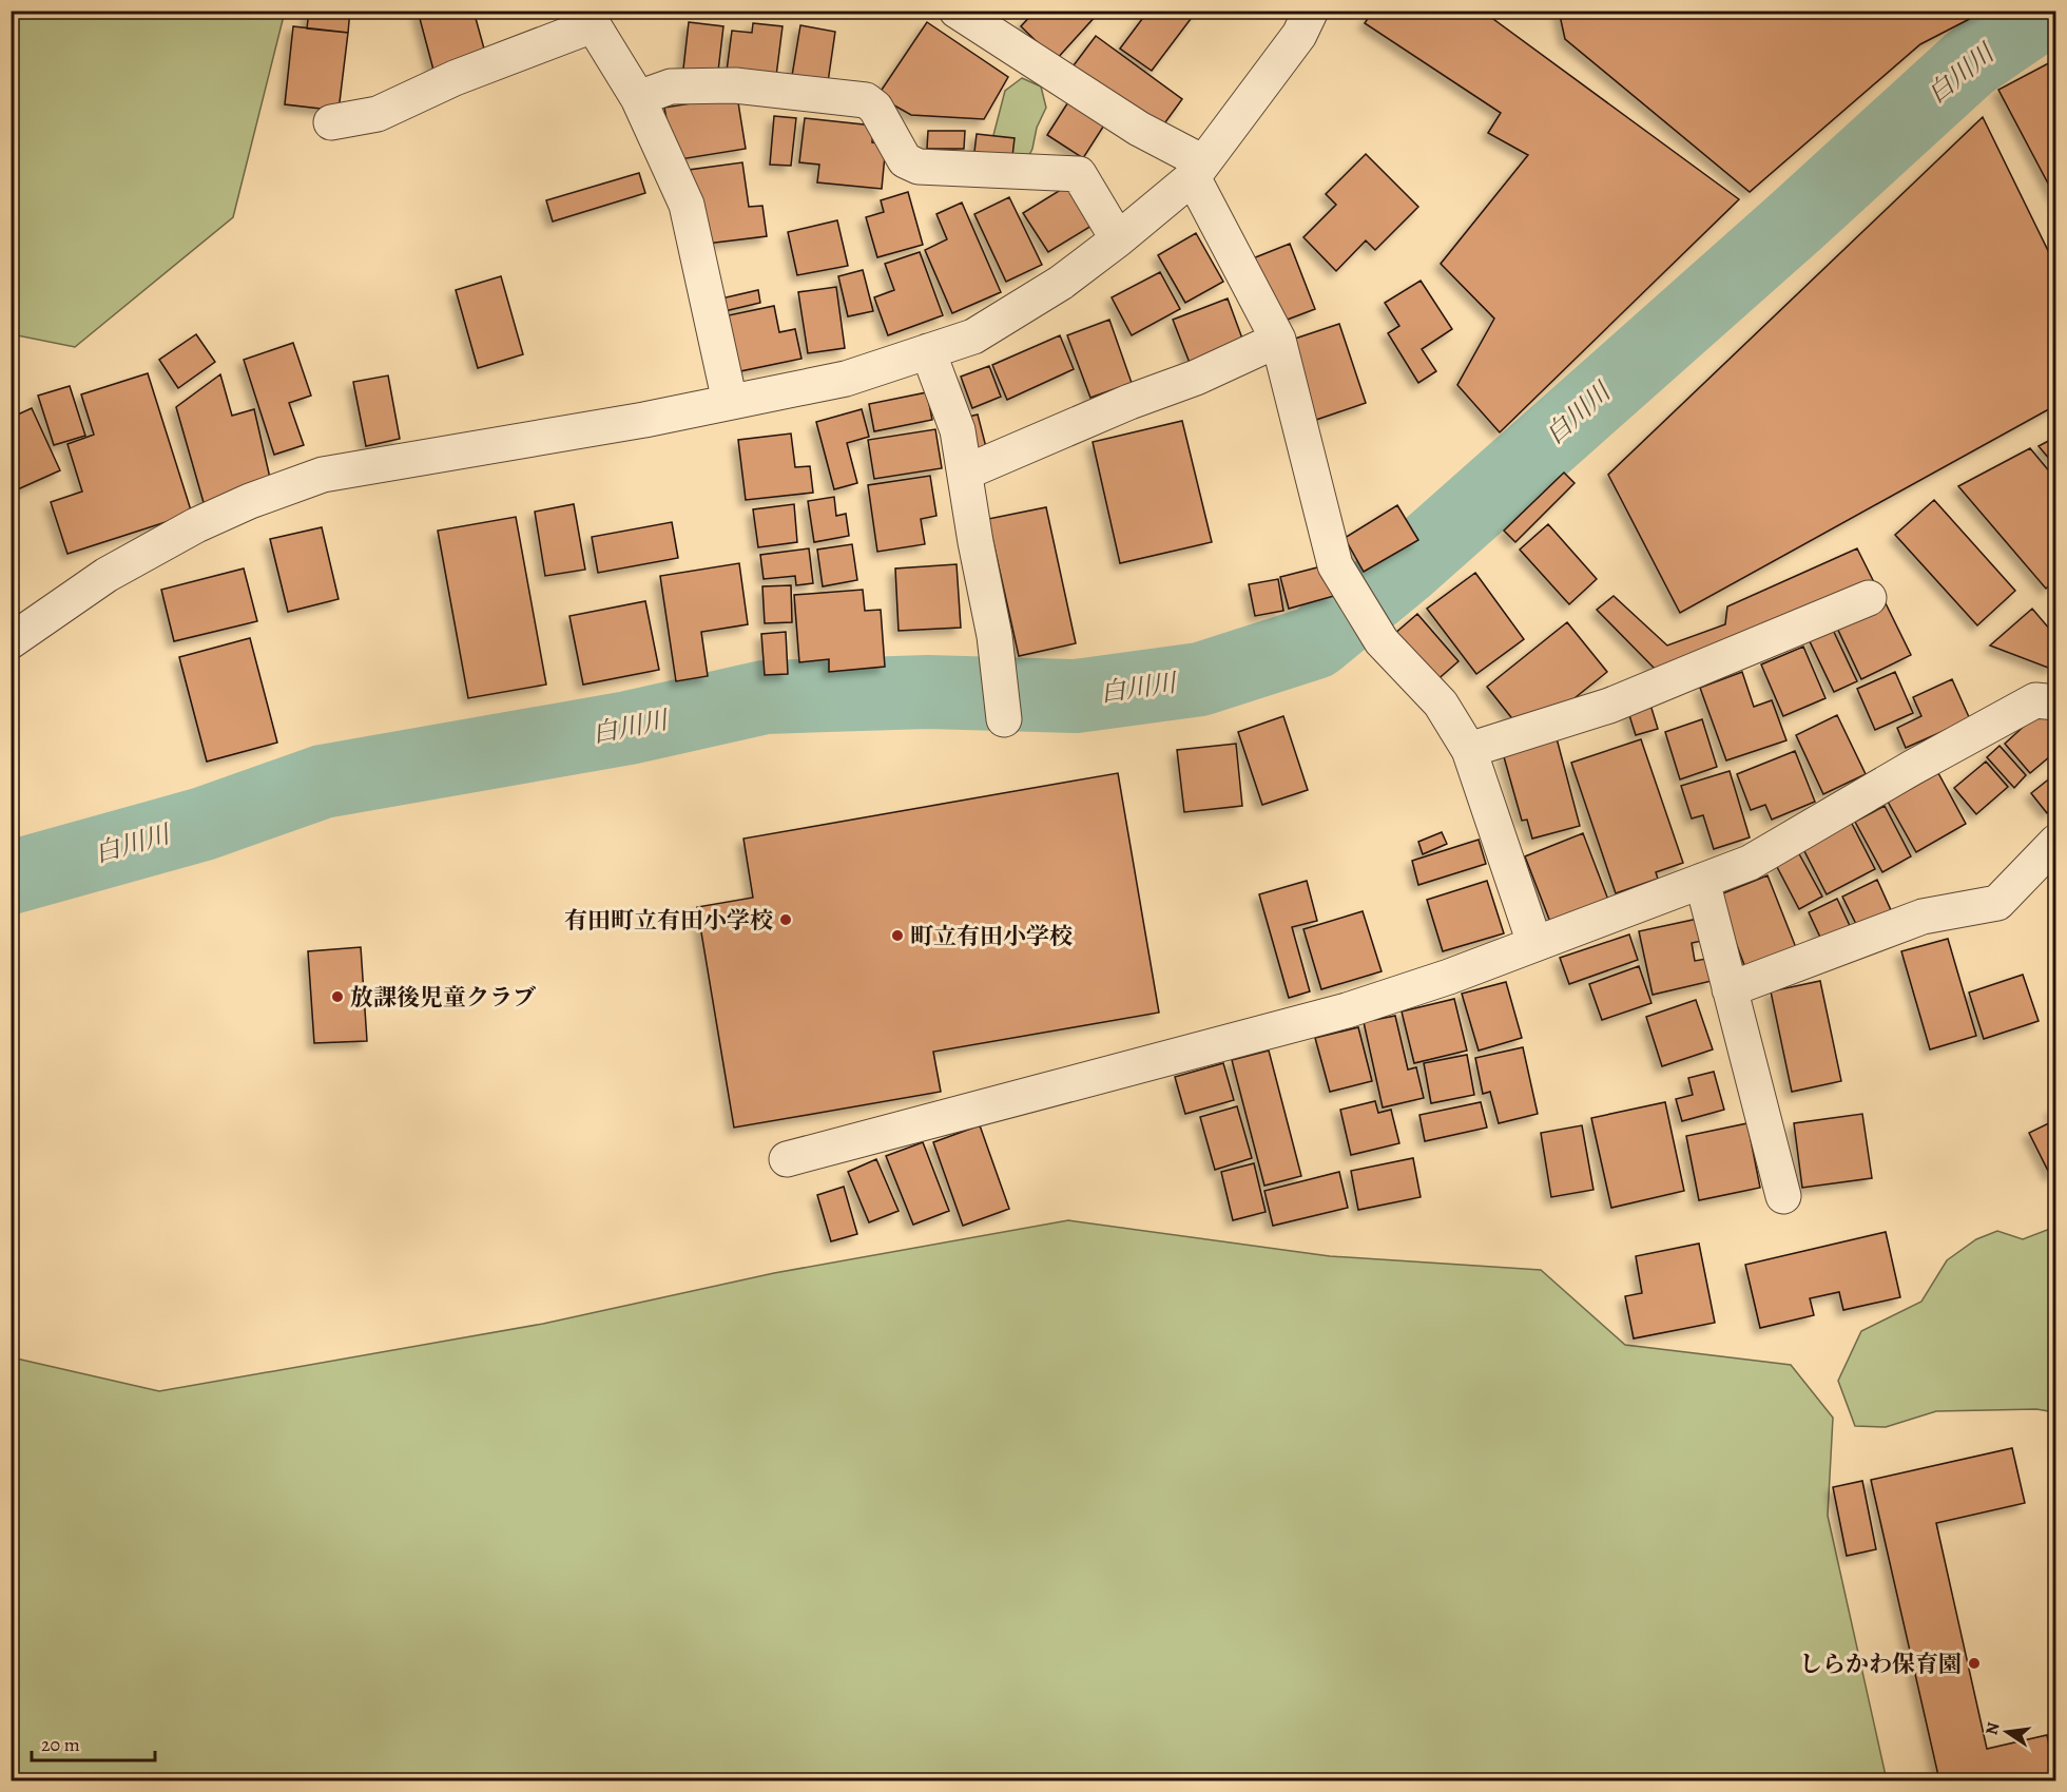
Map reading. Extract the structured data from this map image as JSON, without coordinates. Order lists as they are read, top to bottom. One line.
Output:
{"water":["白川川"],"places":["有田町立有田小学校","町立有田小学校","放課後児童クラブ","しらかわ保育園"],"scale_bar":"20 m","north":"left"}
